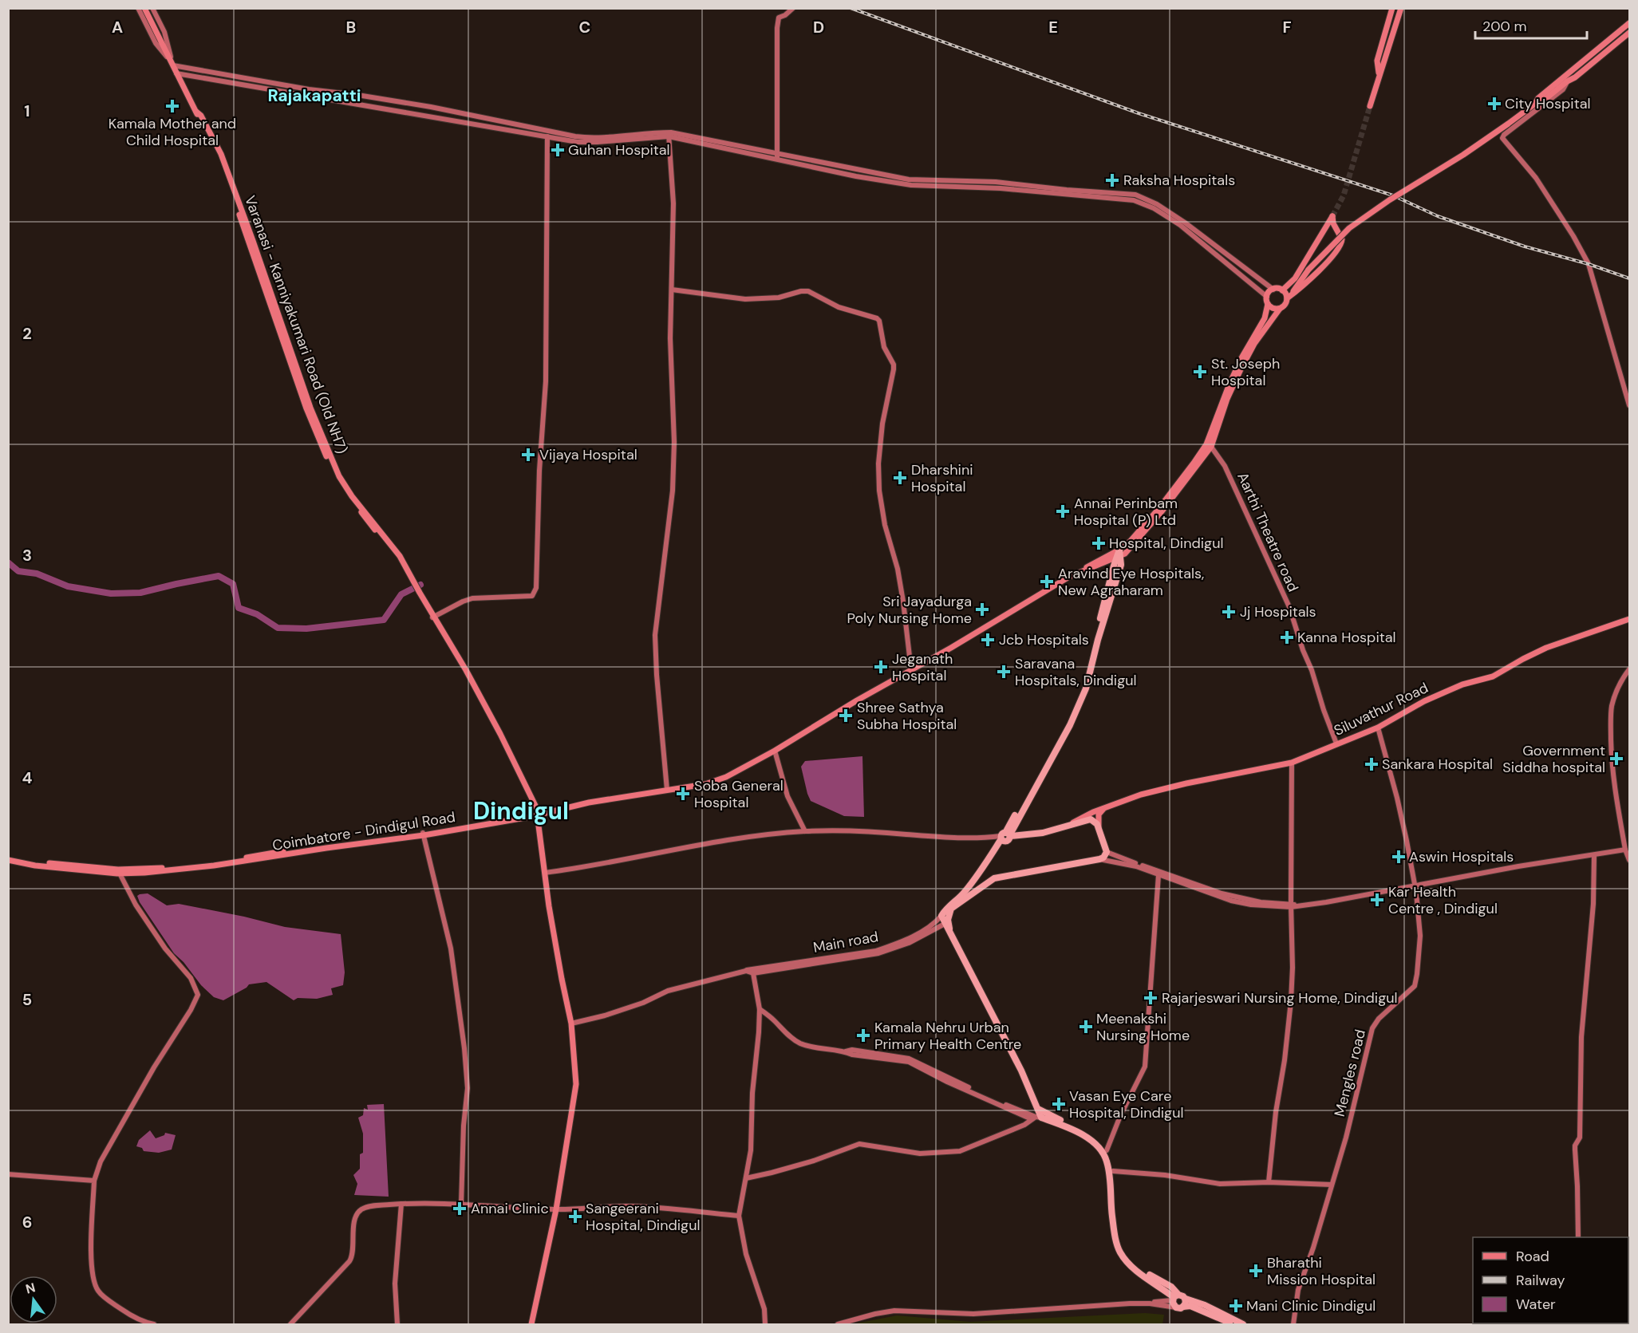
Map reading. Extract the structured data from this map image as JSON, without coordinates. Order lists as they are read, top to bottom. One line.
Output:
{"streets":{"main road":["Varanasi - Kanniyakumari Road (Old NH7)","Aarthi Theatre road","Siluvathur Road","Coimbatore - Dindigul Road","Main road","Mengles road"]},"crossings":[["Varanasi - Kanniyakumari Road (Old NH7)","Coimbatore - Dindigul Road"],["Varanasi - Kanniyakumari Road (Old NH7)","Main road"],["Aarthi Theatre road","Siluvathur Road"],["Siluvathur Road","Mengles road"]],"districts":["Rajakapatti","Dindigul"],"places":{"health":["City Hospital","Kamala Mother and Child Hospital","Guhan Hospital","Raksha Hospitals","St. Joseph Hospital","Vijaya Hospital","Dharshini Hospital","Annai Perinbam Hospital (P) Ltd","Hospital, Dindigul","Aravind Eye Hospitals, New Agraharam","Sri Jayadurga Poly Nursing Home","Jj Hospitals","Kanna Hospital","Jcb Hospitals","Jeganath Hospital","Saravana Hospitals, Dindigul","Shree Sathya Subha Hospital","Government Siddha hospital","Sankara Hospital","Soba General Hospital","Aswin Hospitals","Kar Health Centre , Dindigul","Rajarjeswari Nursing Home, Dindigul","Meenakshi Nursing Home","Kamala Nehru Urban Primary Health Centre","Vasan Eye Care Hospital, Dindigul","Annai Clinic","Sangeerani Hospital, Dindigul","Bharathi Mission Hospital","Mani Clinic Dindigul"]},"legend":["Road","Railway","Water"],"scale_bar":"200 m","north":"top","grid":{"columns":["A","B","C","D","E","F"],"rows":["1","2","3","4","5","6"]}}
